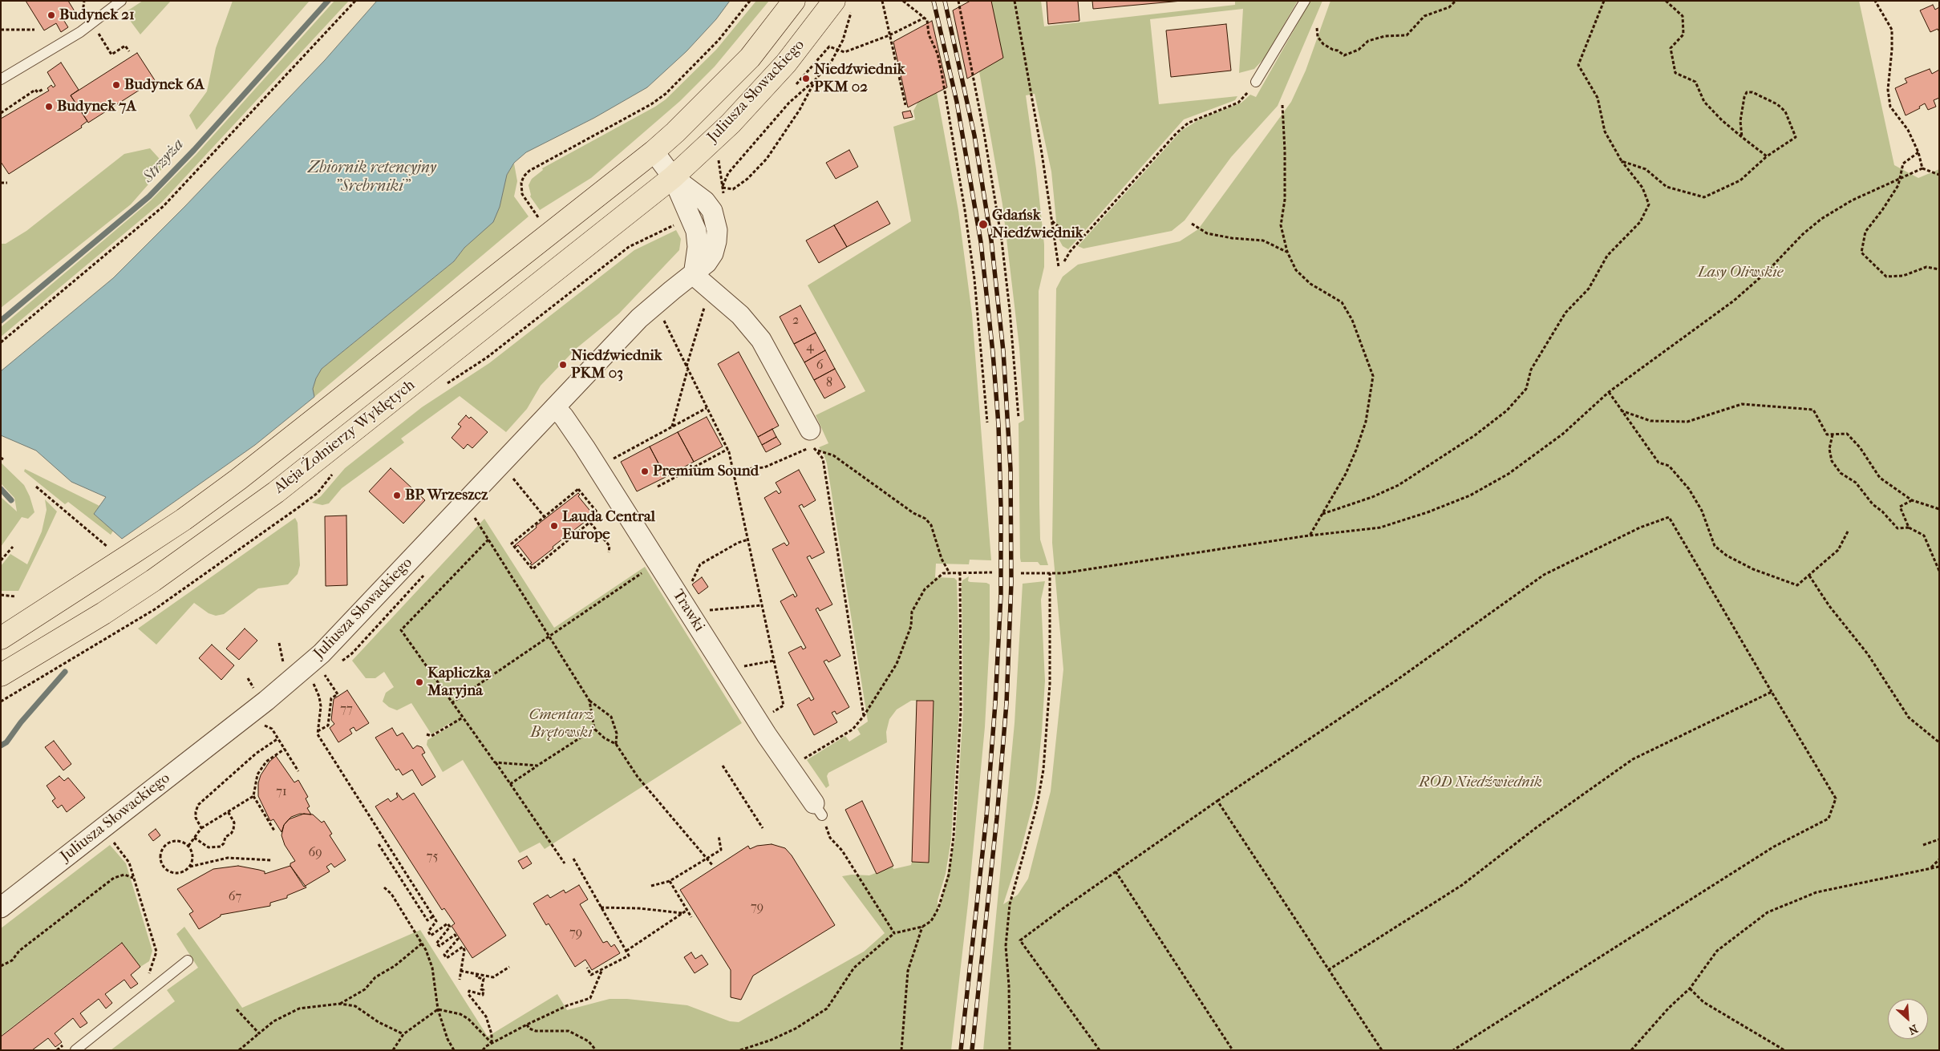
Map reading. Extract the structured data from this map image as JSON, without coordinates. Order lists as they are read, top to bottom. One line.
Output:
{"streets":{"main road":["Juliusza Słowackiego","Aleja Żołnierzy Wyklętych"],"street":["Trawki"]},"crossings":[["Juliusza Słowackiego","Aleja Żołnierzy Wyklętych"],["Juliusza Słowackiego","Trawki"]],"water":["Strzyża","Zbiornik retencyjny \"Srebrniki\""],"parks":["Lasy Oliwskie","Cmentarz Brętowski","ROD Niedźwiednik"],"places":["Budynek 21","Niedźwiednik PKM 02","Budynek 6A","Budynek 7A","Gdańsk Niedźwiednik","Niedźwiednik PKM 03","Premium Sound","BP Wrzeszcz","Lauda Central Europe","Kapliczka Maryjna"],"house_numbers":["2","4","6","8","77","71","69","75","67","79","79"],"north":"bottom right"}
